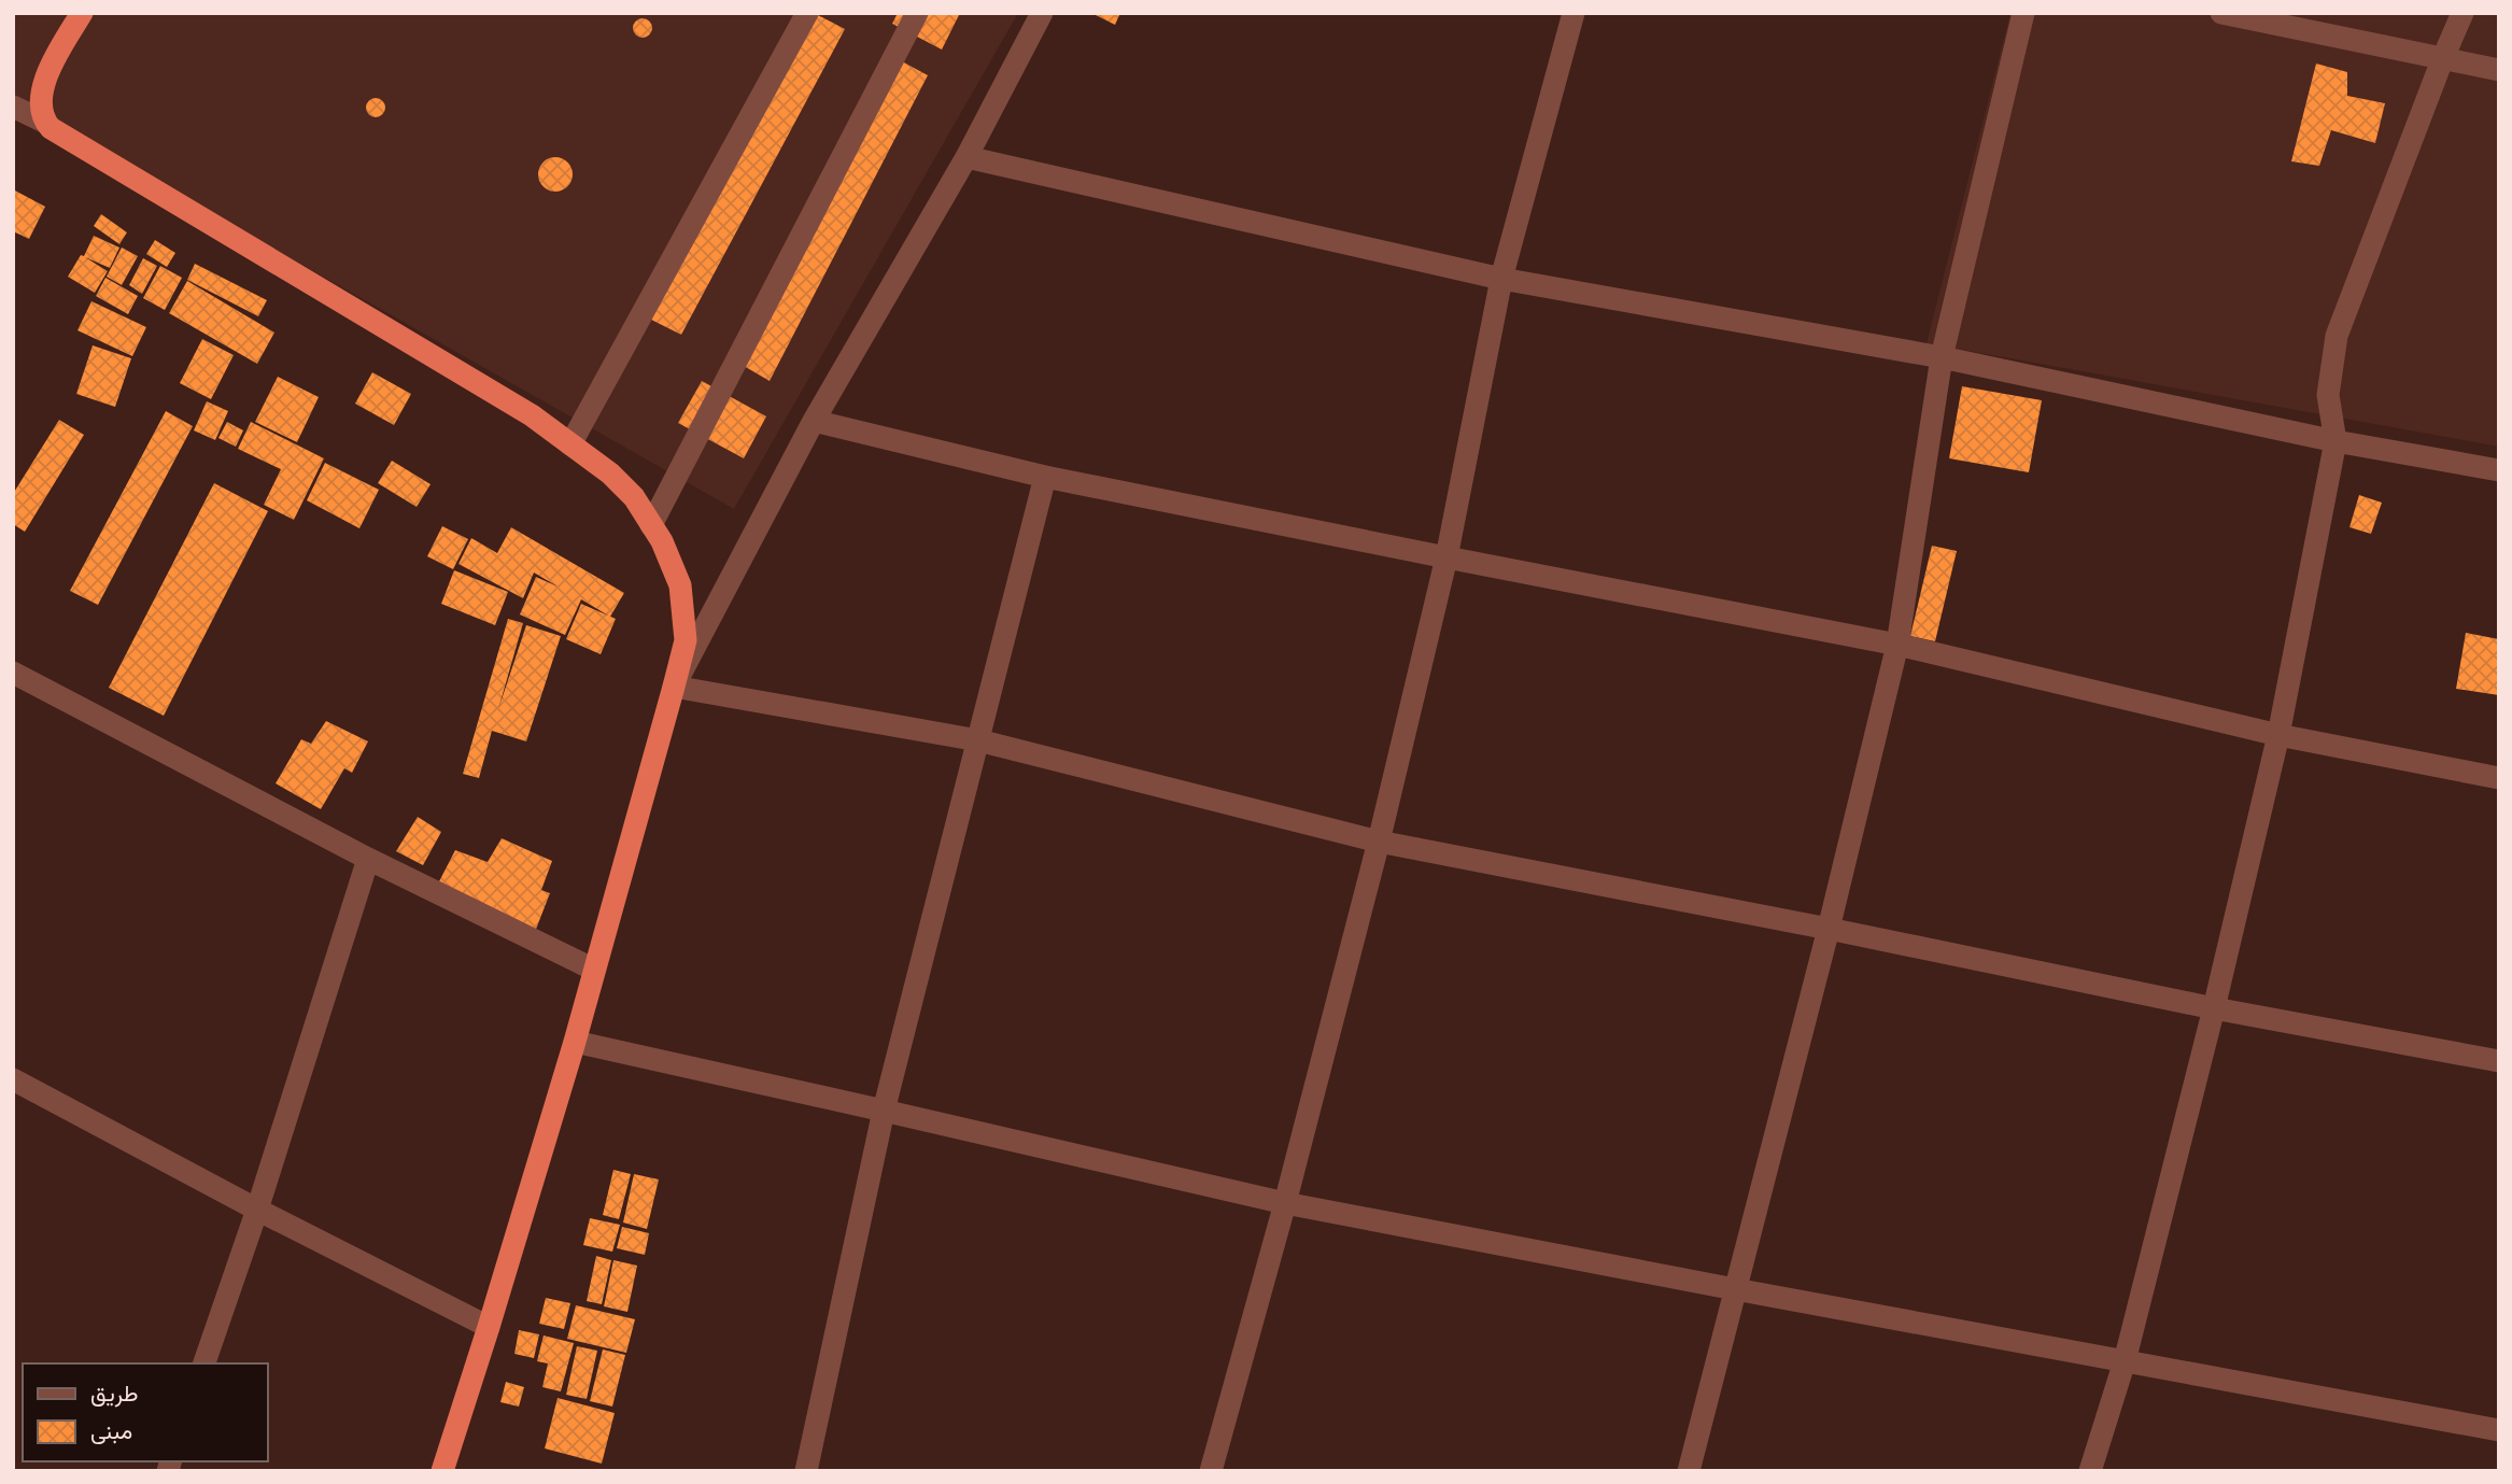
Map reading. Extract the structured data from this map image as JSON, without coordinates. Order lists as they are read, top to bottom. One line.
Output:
{"legend":["طريق","مبنى"]}
